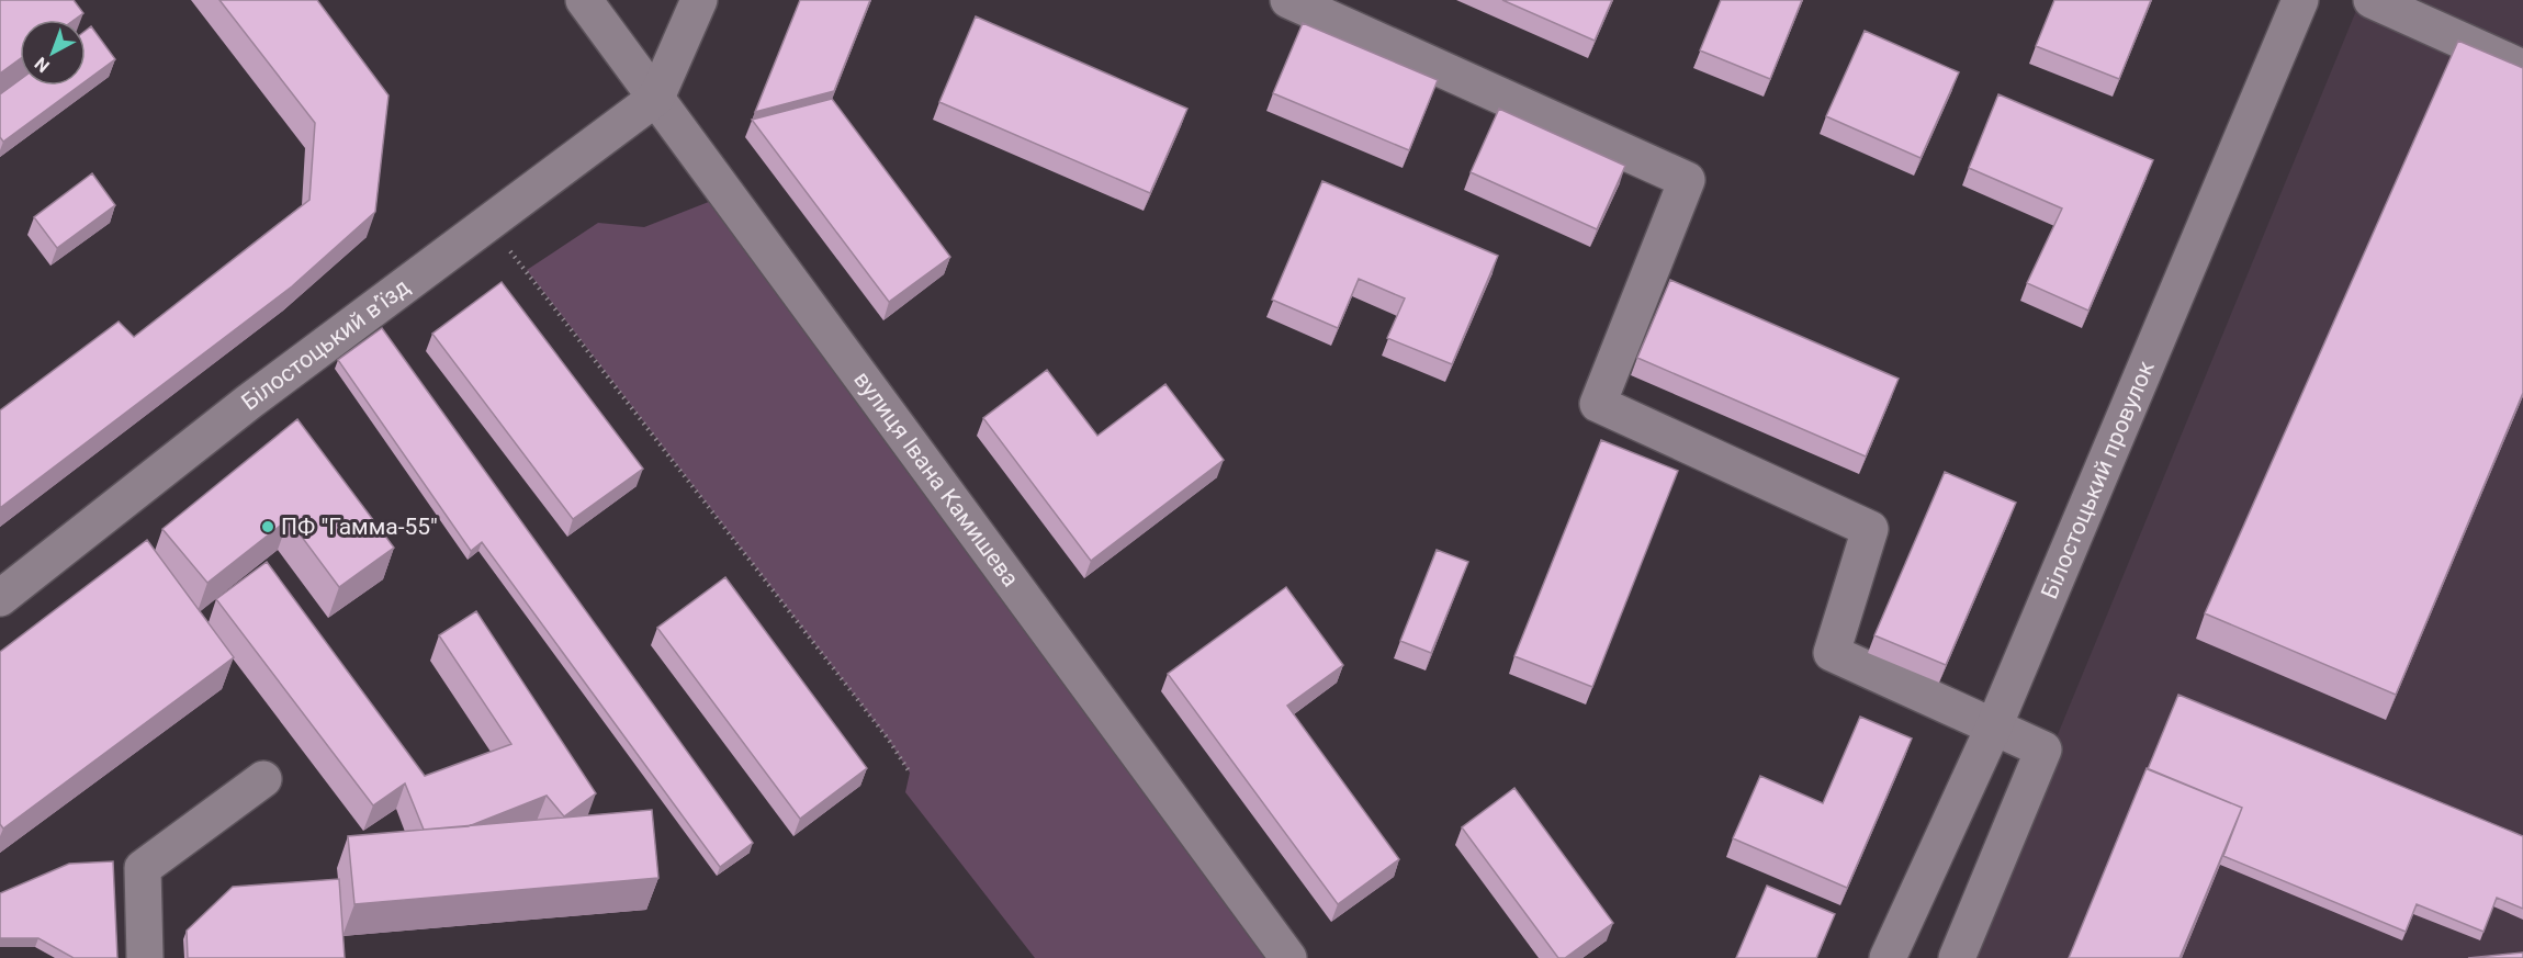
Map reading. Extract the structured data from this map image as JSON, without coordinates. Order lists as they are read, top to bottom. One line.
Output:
{"streets":{"street":["Білостоцький в’їзд","вулиця Івана Камишева","Білостоцький провулок"]},"crossings":[["Білостоцький в’їзд","вулиця Івана Камишева"]],"places":["ПФ \"Гамма-55\""],"north":"bottom left"}
